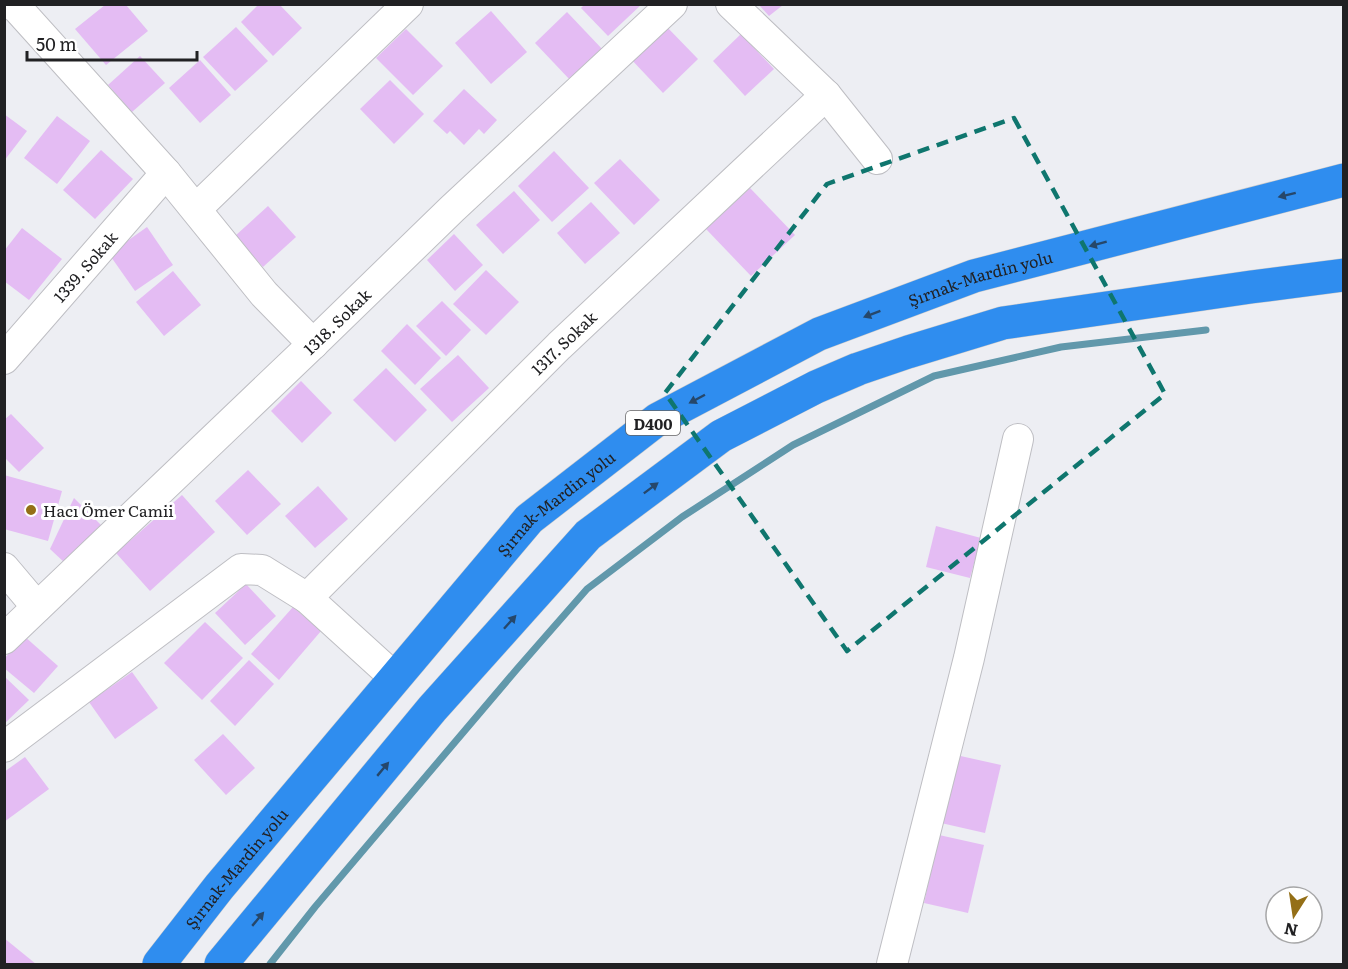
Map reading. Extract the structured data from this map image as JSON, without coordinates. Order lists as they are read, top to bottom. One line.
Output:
{"streets":{"highway":["Şırnak-Mardin yolu","D400"],"street":["1339. Sokak","1318. Sokak","1317. Sokak"]},"places":["Hacı Ömer Camii"],"scale_bar":"50 m","north":"bottom"}
